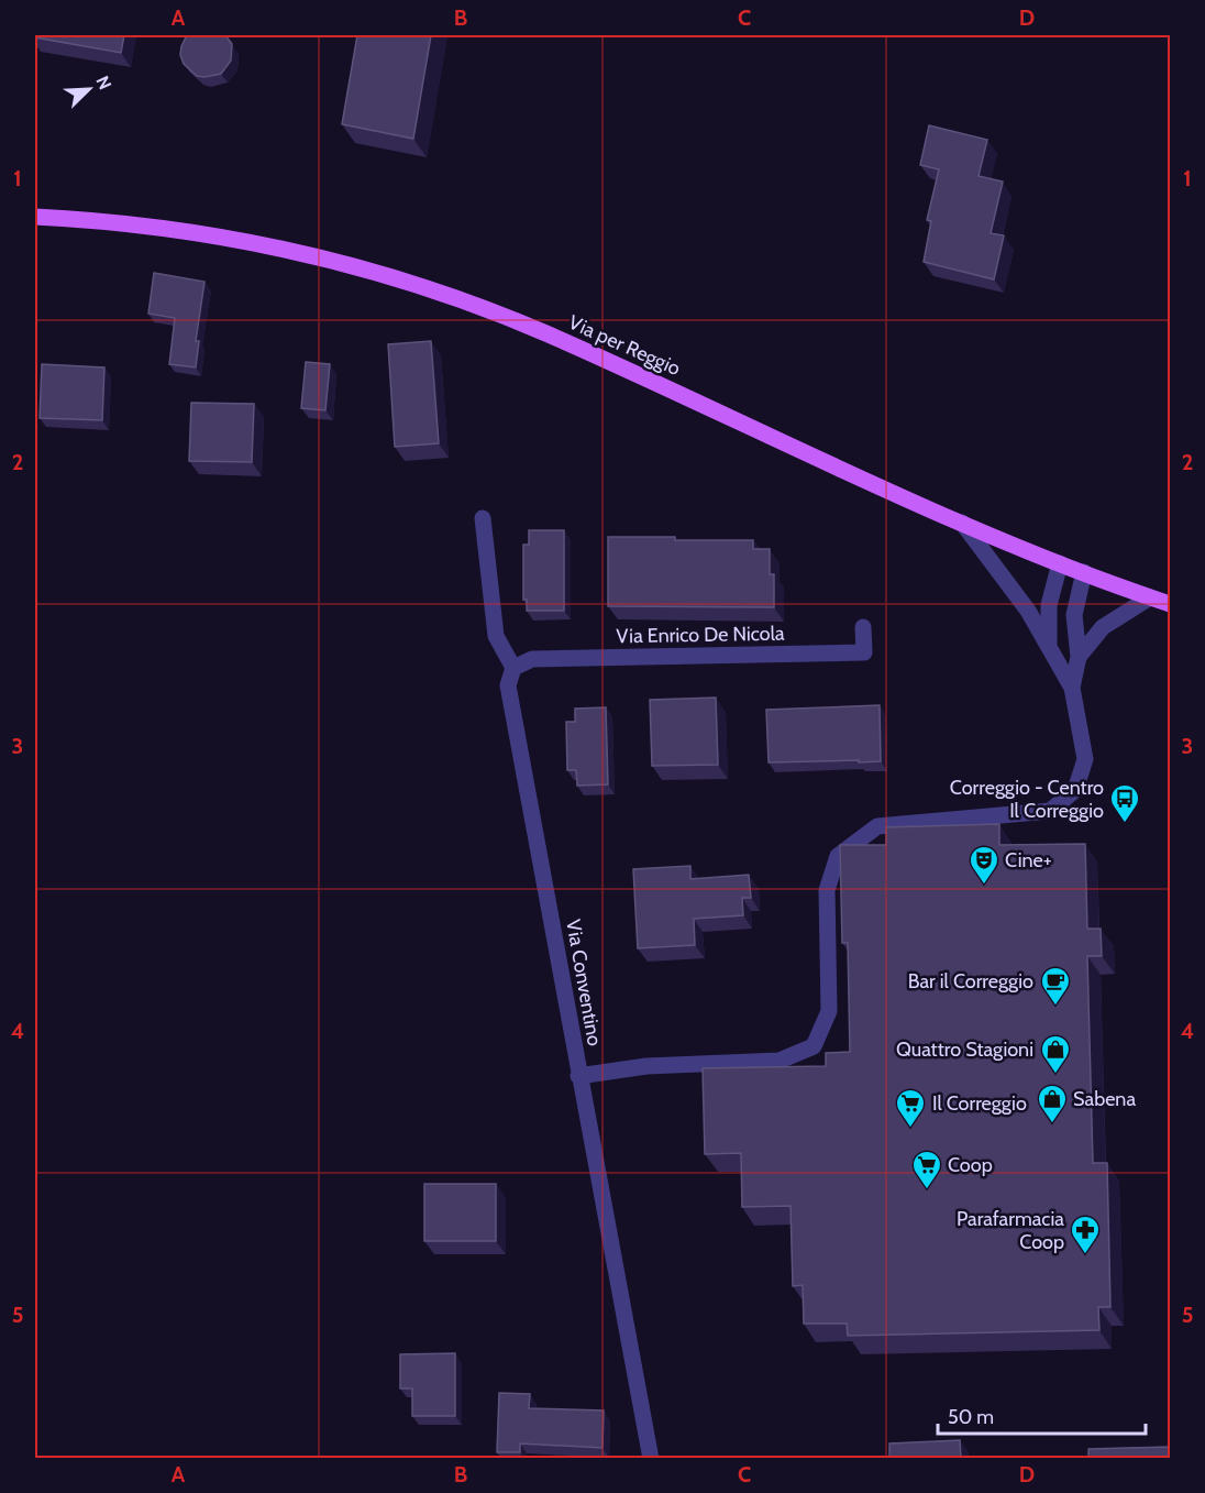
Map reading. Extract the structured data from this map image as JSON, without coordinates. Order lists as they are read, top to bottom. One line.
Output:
{"streets":{"main road":["Via per Reggio"],"street":["Via Enrico De Nicola","Via Conventino"]},"crossings":[["Via Enrico De Nicola","Via Conventino"]],"places":{"bus stop":["Correggio - Centro Il Correggio"],"theatre":["Cine+"],"cafe":["Bar il Correggio"],"shop":["Quattro Stagioni","Sabena"],"supermarket":["Il Correggio","Coop"],"pharmacy":["Parafarmacia Coop"]},"scale_bar":"50 m","north":"top right","grid":{"columns":["A","B","C","D"],"rows":["1","2","3","4","5"]}}
